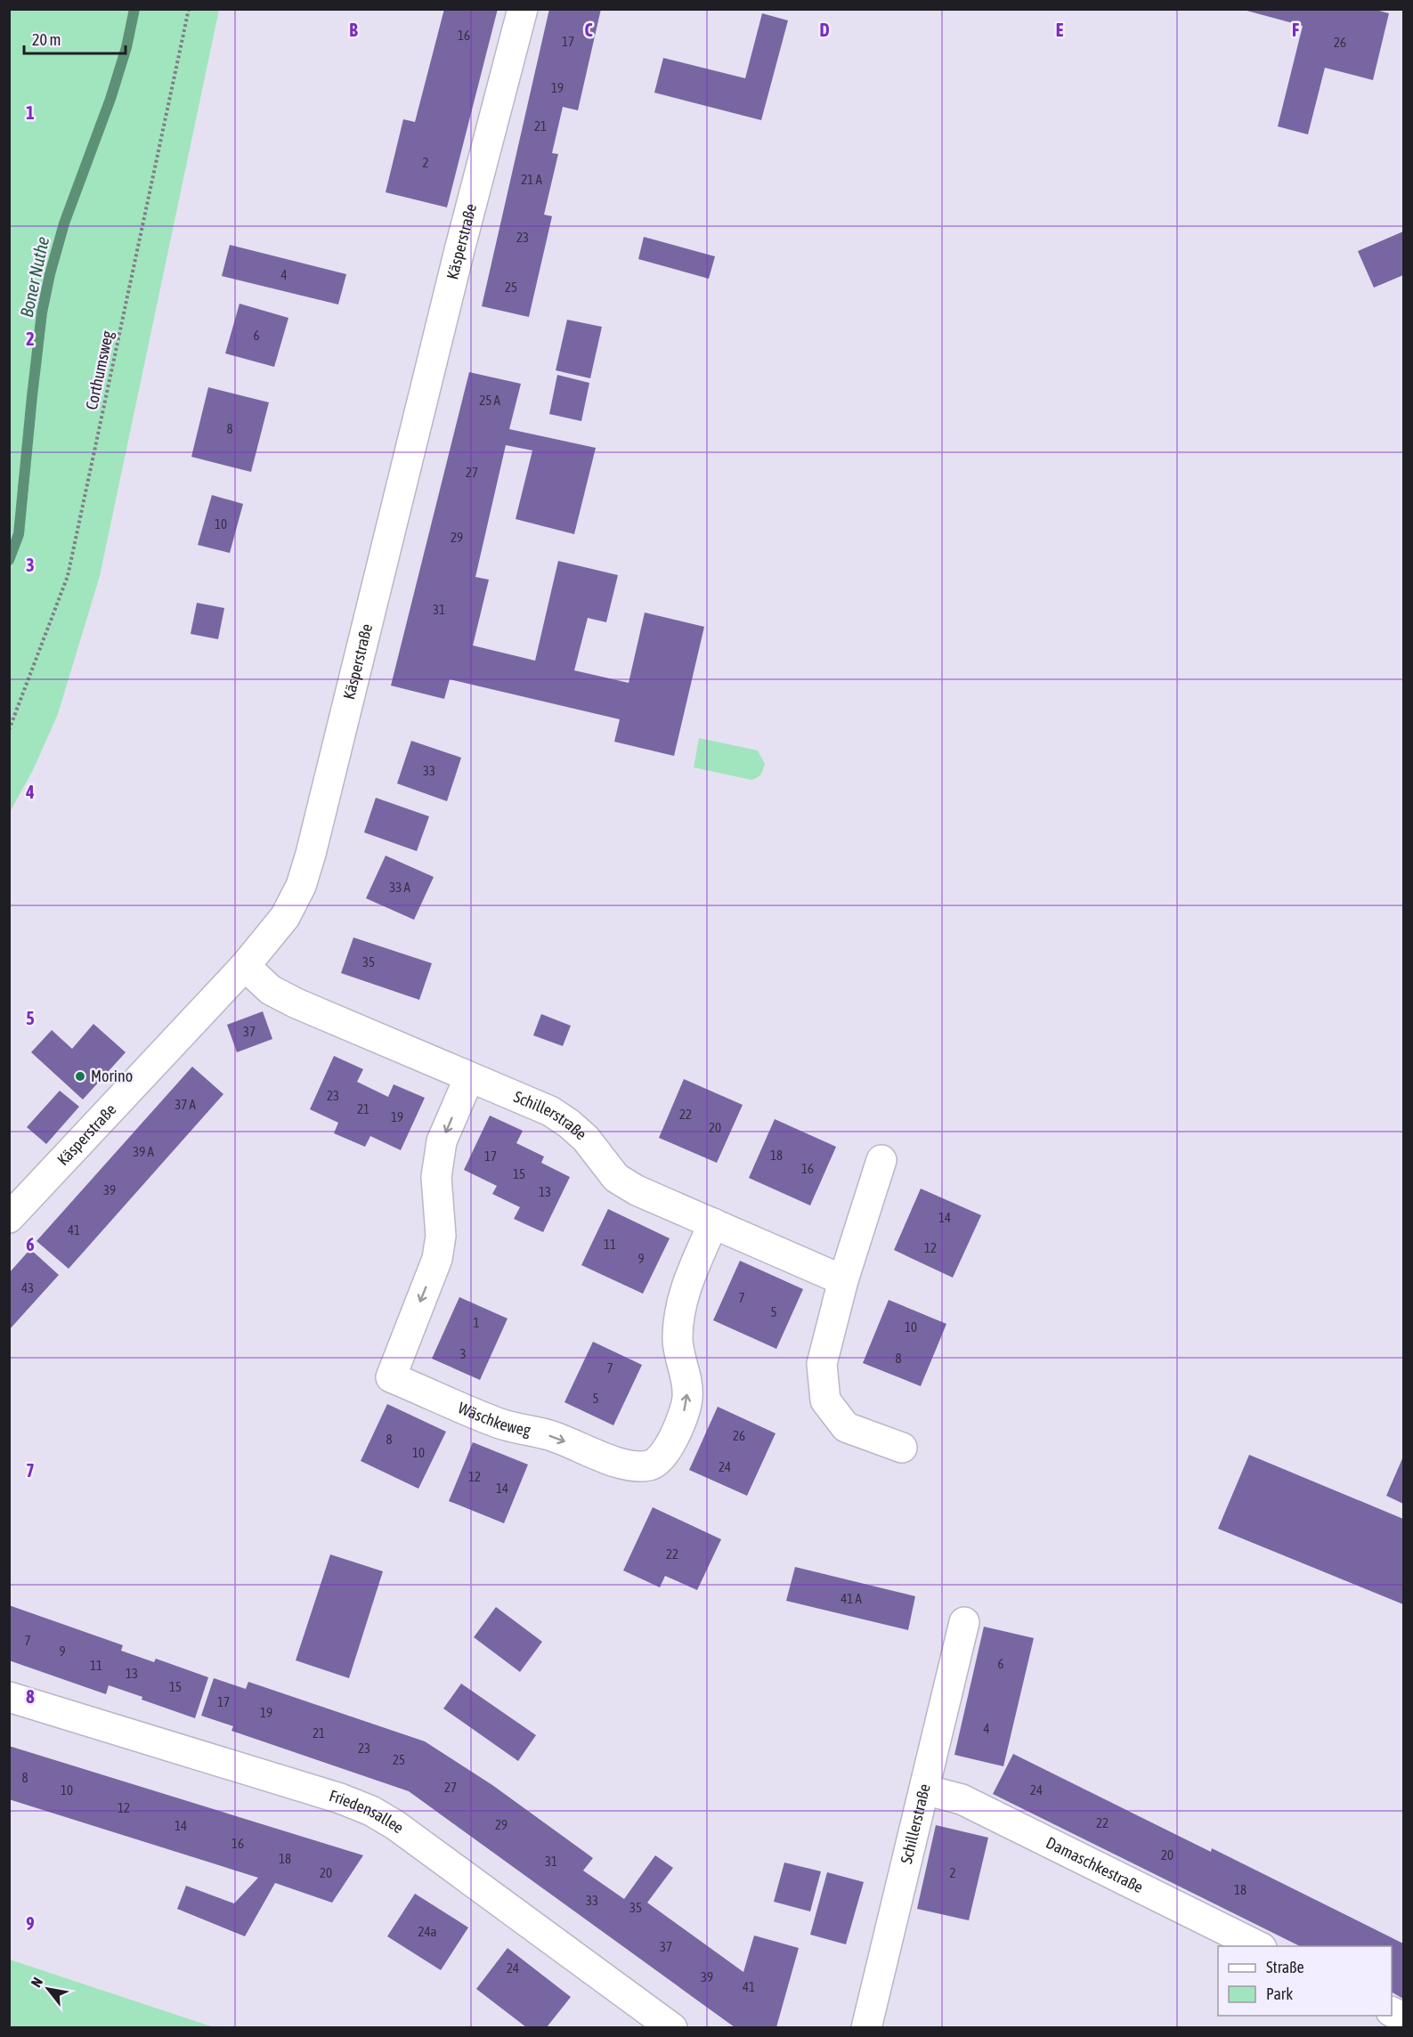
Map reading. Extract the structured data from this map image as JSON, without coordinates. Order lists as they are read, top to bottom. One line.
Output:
{"streets":{"street":["Käsperstraße","Schillerstraße","Wäschkeweg","Friedensallee","Damaschkestraße"],"path":["Corthumsweg"]},"crossings":[["Käsperstraße","Schillerstraße"],["Schillerstraße","Wäschkeweg"],["Schillerstraße","Damaschkestraße"]],"water":["Boner Nuthe"],"places":["Morino"],"house_numbers":["16","17","26","19","21","2","21 A","23","4","25","6","25 A","8","27","10","29","31","33","33 A","35","37","23","37 A","21","22","19","20","39 A","18","17","16","15","39","13","14","41","11","12","9","43","7","5","1","10","3","8","7","5","26","8","10","24","12","14","22","41 A","7","9","6","11","13","15","17","19","4","21","23","25","8","27","10","24","12","22","29","14","16","20","18","31","20","2","18","33","35","24a","37","24","39","41"],"legend":["Straße","Park"],"scale_bar":"20 m","north":"top left","grid":{"columns":["B","C","D","E","F"],"rows":["1","2","3","4","5","6","7","8","9"]}}
